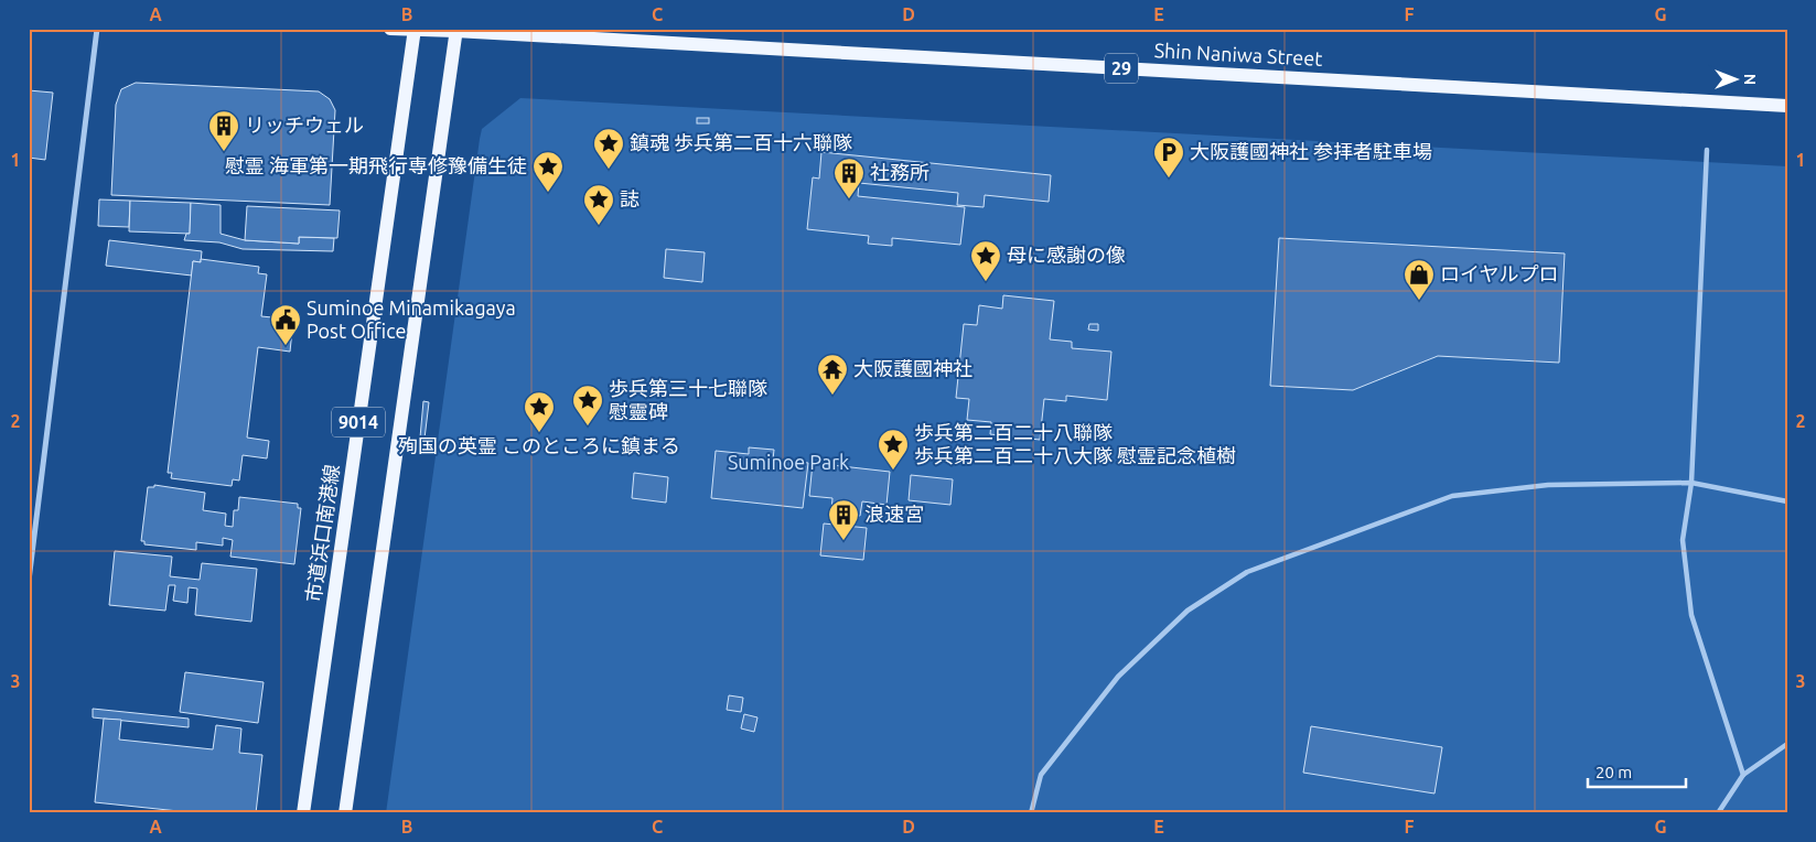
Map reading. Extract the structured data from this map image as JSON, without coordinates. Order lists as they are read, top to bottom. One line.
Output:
{"streets":{"main road":["Shin Naniwa Street","29","9014","市道浜口南港線"]},"crossings":[["Shin Naniwa Street","9014"],["Shin Naniwa Street","市道浜口南港線"]],"parks":["Suminoe Park"],"places":{"building":["リッチウェル","社務所","浪速宮"],"place":["鎮魂 歩兵第二百十六聯隊","慰霊 海軍第一期飛行専修豫備生徒","誌","母に感謝の像","歩兵第三十七聯隊 慰靈碑","殉国の英霊 このところに鎮まる","歩兵第二百二十八聯隊 歩兵第二百二十八大隊 慰霊記念植樹"],"parking":["大阪護國神社 参拝者駐車場"],"shop":["ロイヤルプロ"],"public building":["Suminoe Minamikagaya Post Office"],"temple":["大阪護國神社"]},"scale_bar":"20 m","north":"right","grid":{"columns":["A","B","C","D","E","F","G"],"rows":["1","2","3"]}}
